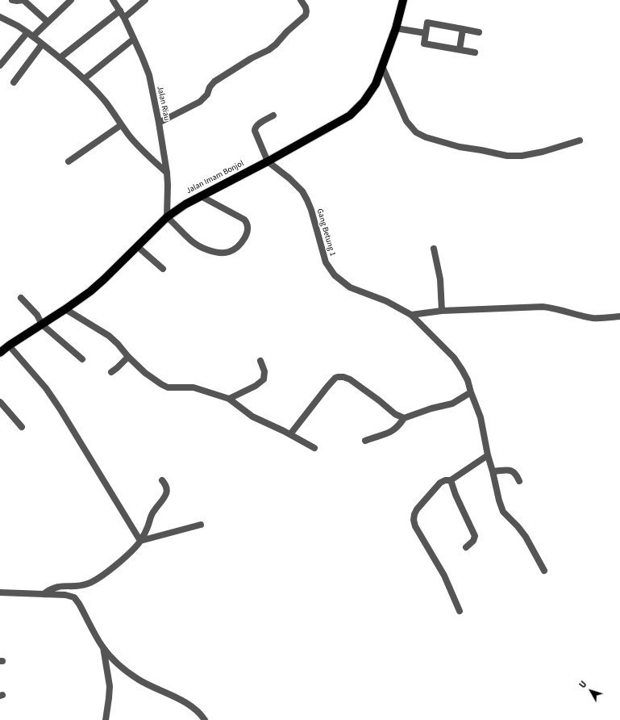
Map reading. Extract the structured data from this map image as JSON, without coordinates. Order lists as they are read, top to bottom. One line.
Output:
{"streets":{"main road":["Jalan Imam Bonjol"],"street":["Jalan Riau","Gang Betung 1"]},"crossings":[["Jalan Riau","Jalan Imam Bonjol"],["Jalan Imam Bonjol","Gang Betung 1"]],"north":"top left"}
